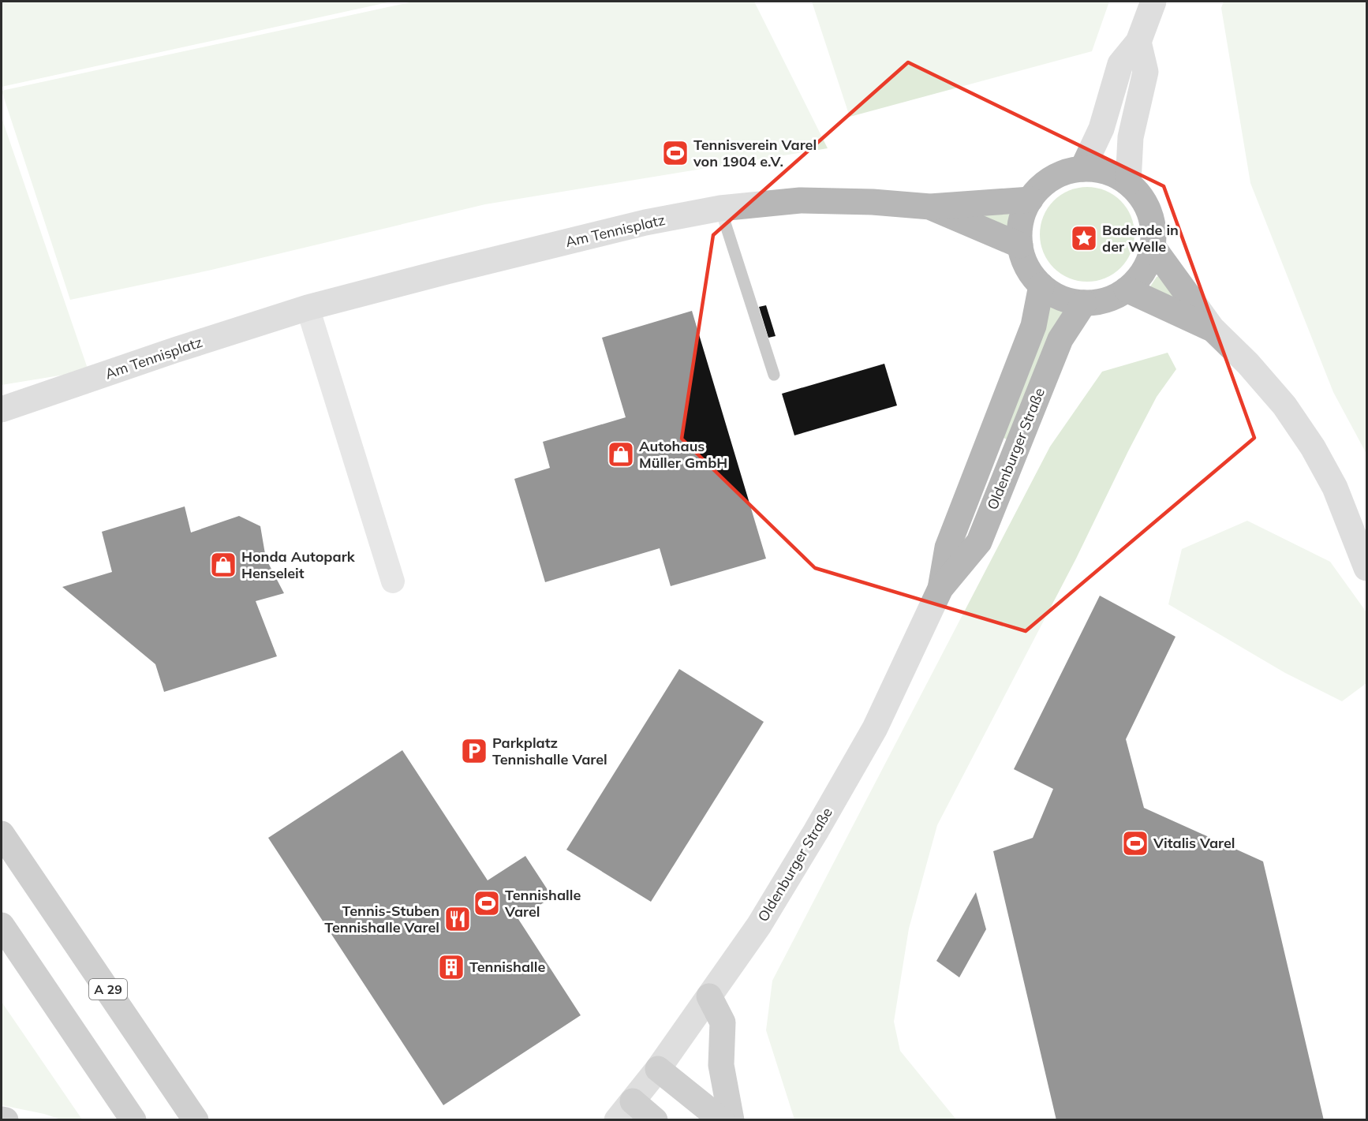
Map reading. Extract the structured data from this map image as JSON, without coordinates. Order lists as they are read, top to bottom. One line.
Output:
{"streets":{"highway":["A 29"],"main road":["Am Tennisplatz","Oldenburger Straße"]},"crossings":[["Am Tennisplatz","Oldenburger Straße"]],"places":{"sports":["Tennisverein Varel von 1904 e.V.","Vitalis Varel","Tennishalle Varel"],"place":["Badende in der Welle"],"shop":["Autohaus Müller GmbH","Honda Autopark Henseleit"],"parking":["Parkplatz Tennishalle Varel"],"restaurant":["Tennis-Stuben Tennishalle Varel"],"building":["Tennishalle"]}}
